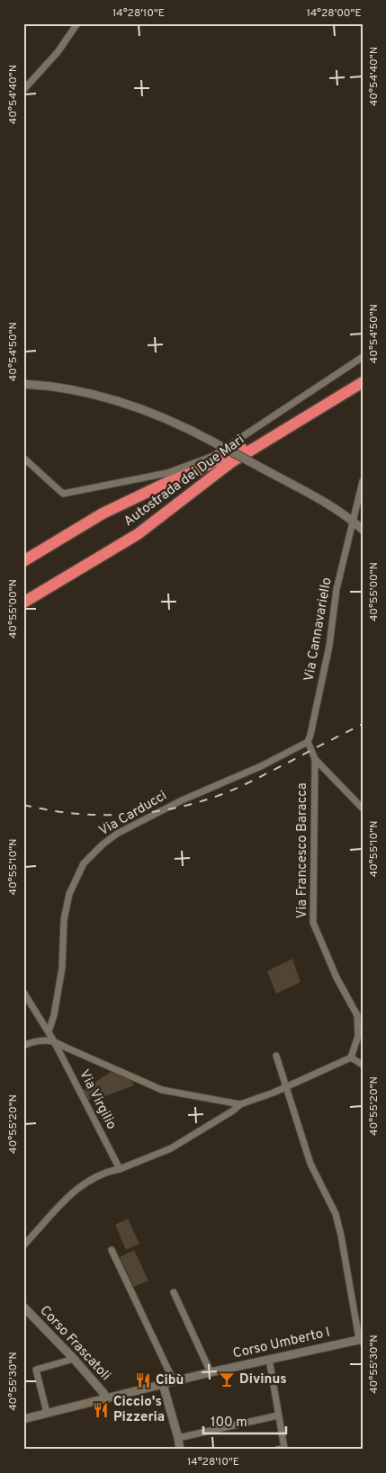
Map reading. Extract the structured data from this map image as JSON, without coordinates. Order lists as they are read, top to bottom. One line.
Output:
{"streets":{"highway":["Autostrada dei Due Mari"],"street":["Via Cannavariello","Via Carducci","Via Francesco Baracca","Via Virgilio","Corso Frascatoli","Corso Umberto I"]},"crossings":[["Via Cannavariello","Via Carducci"],["Via Cannavariello","Via Francesco Baracca"],["Via Carducci","Via Francesco Baracca"],["Via Carducci","Via Virgilio"],["Corso Frascatoli","Corso Umberto I"]],"places":{"bar":["Divinus"],"restaurant":["Cibù","Ciccio's Pizzeria"]},"scale_bar":"100 m","coordinates":["14°28'10\"E","14°28'00\"E","40°54'40\"N","40°54'50\"N","40°55'00\"N","40°55'10\"N","40°55'20\"N","40°55'30\"N"]}
